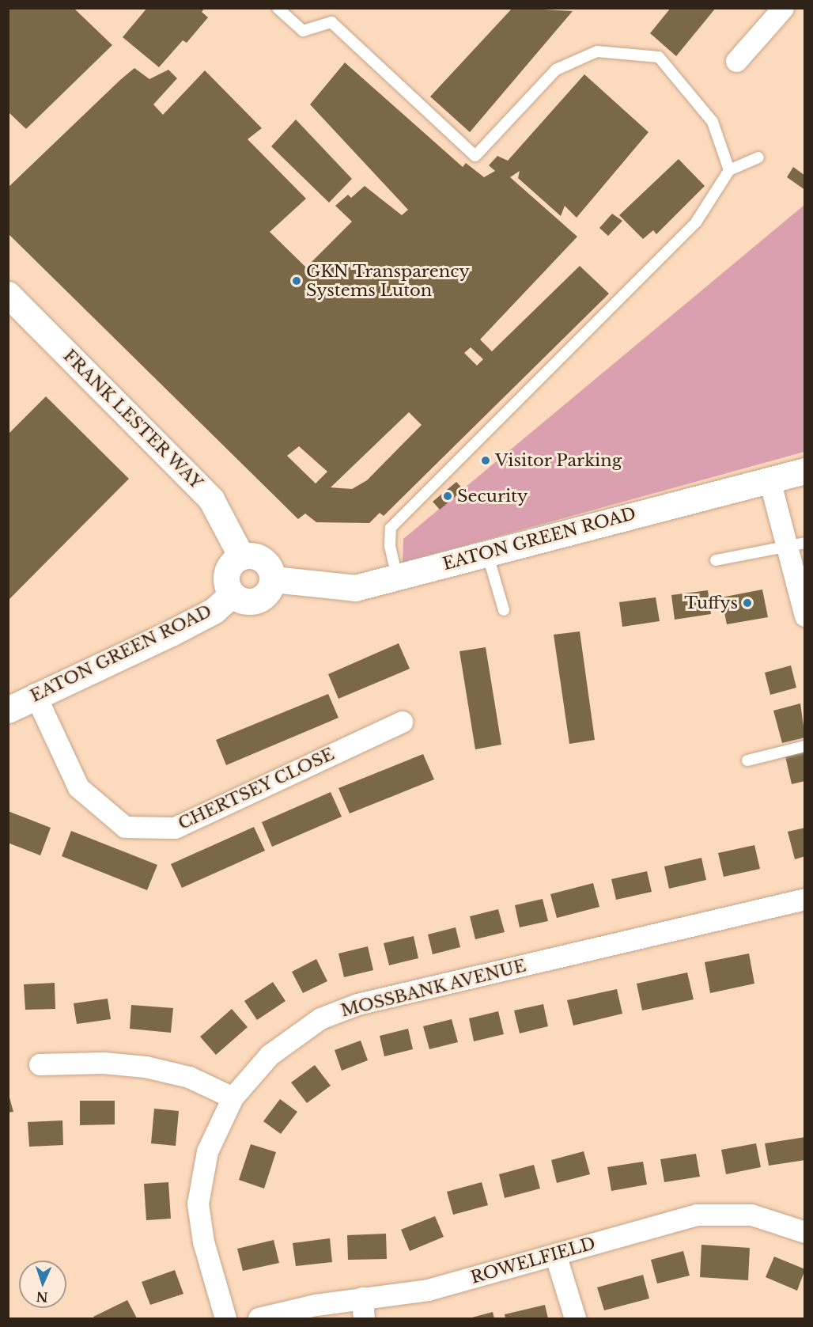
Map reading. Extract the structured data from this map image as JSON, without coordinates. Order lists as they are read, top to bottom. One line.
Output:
{"streets":{"street":["FRANK LESTER WAY","EATON GREEN ROAD","CHERTSEY CLOSE","MOSSBANK AVENUE","ROWELFIELD"]},"crossings":[["FRANK LESTER WAY","EATON GREEN ROAD"],["EATON GREEN ROAD","CHERTSEY CLOSE"]],"places":["GKN Transparency Systems Luton","Visitor Parking","Security","Tuffys"],"north":"bottom"}
